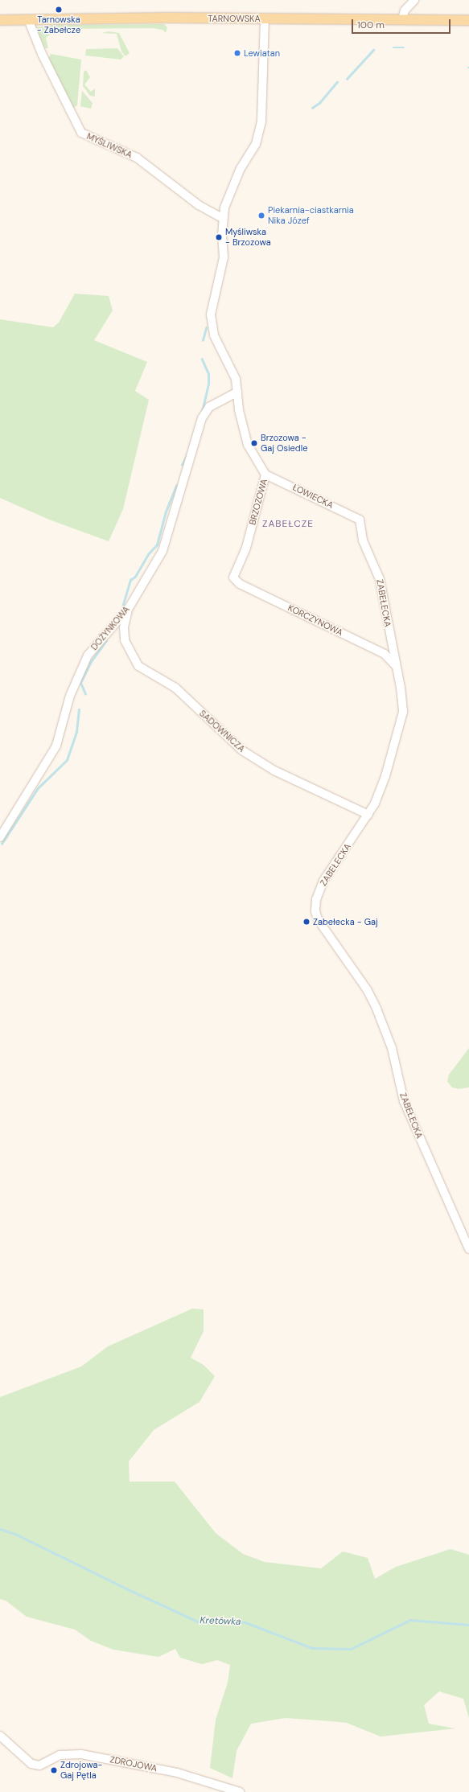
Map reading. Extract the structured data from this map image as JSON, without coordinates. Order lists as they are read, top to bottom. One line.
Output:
{"streets":{"main road":["TARNOWSKA"],"street":["MYŚLIWSKA","ŁOWIECKA","BRZOZOWA","ZABEŁECKA","KORCZYNOWA","DOŻYNKOWA","SADOWNICZA","ZDROJOWA"]},"crossings":[["TARNOWSKA","MYŚLIWSKA"],["MYŚLIWSKA","BRZOZOWA"],["ŁOWIECKA","BRZOZOWA"],["ŁOWIECKA","ZABEŁECKA"],["BRZOZOWA","KORCZYNOWA"],["BRZOZOWA","DOŻYNKOWA"],["ZABEŁECKA","KORCZYNOWA"],["ZABEŁECKA","SADOWNICZA"],["DOŻYNKOWA","SADOWNICZA"]],"districts":["ZABEŁCZE"],"water":["Kretówka"],"places":["Tarnowska - Zabełcze","Lewiatan","Piekarnia-ciastkarnia Nika Józef","Myśliwska - Brzozowa","Brzozowa - Gaj Osiedle","Zabełecka - Gaj","Zdrojowa- Gaj Pętla"],"scale_bar":"100 m"}
